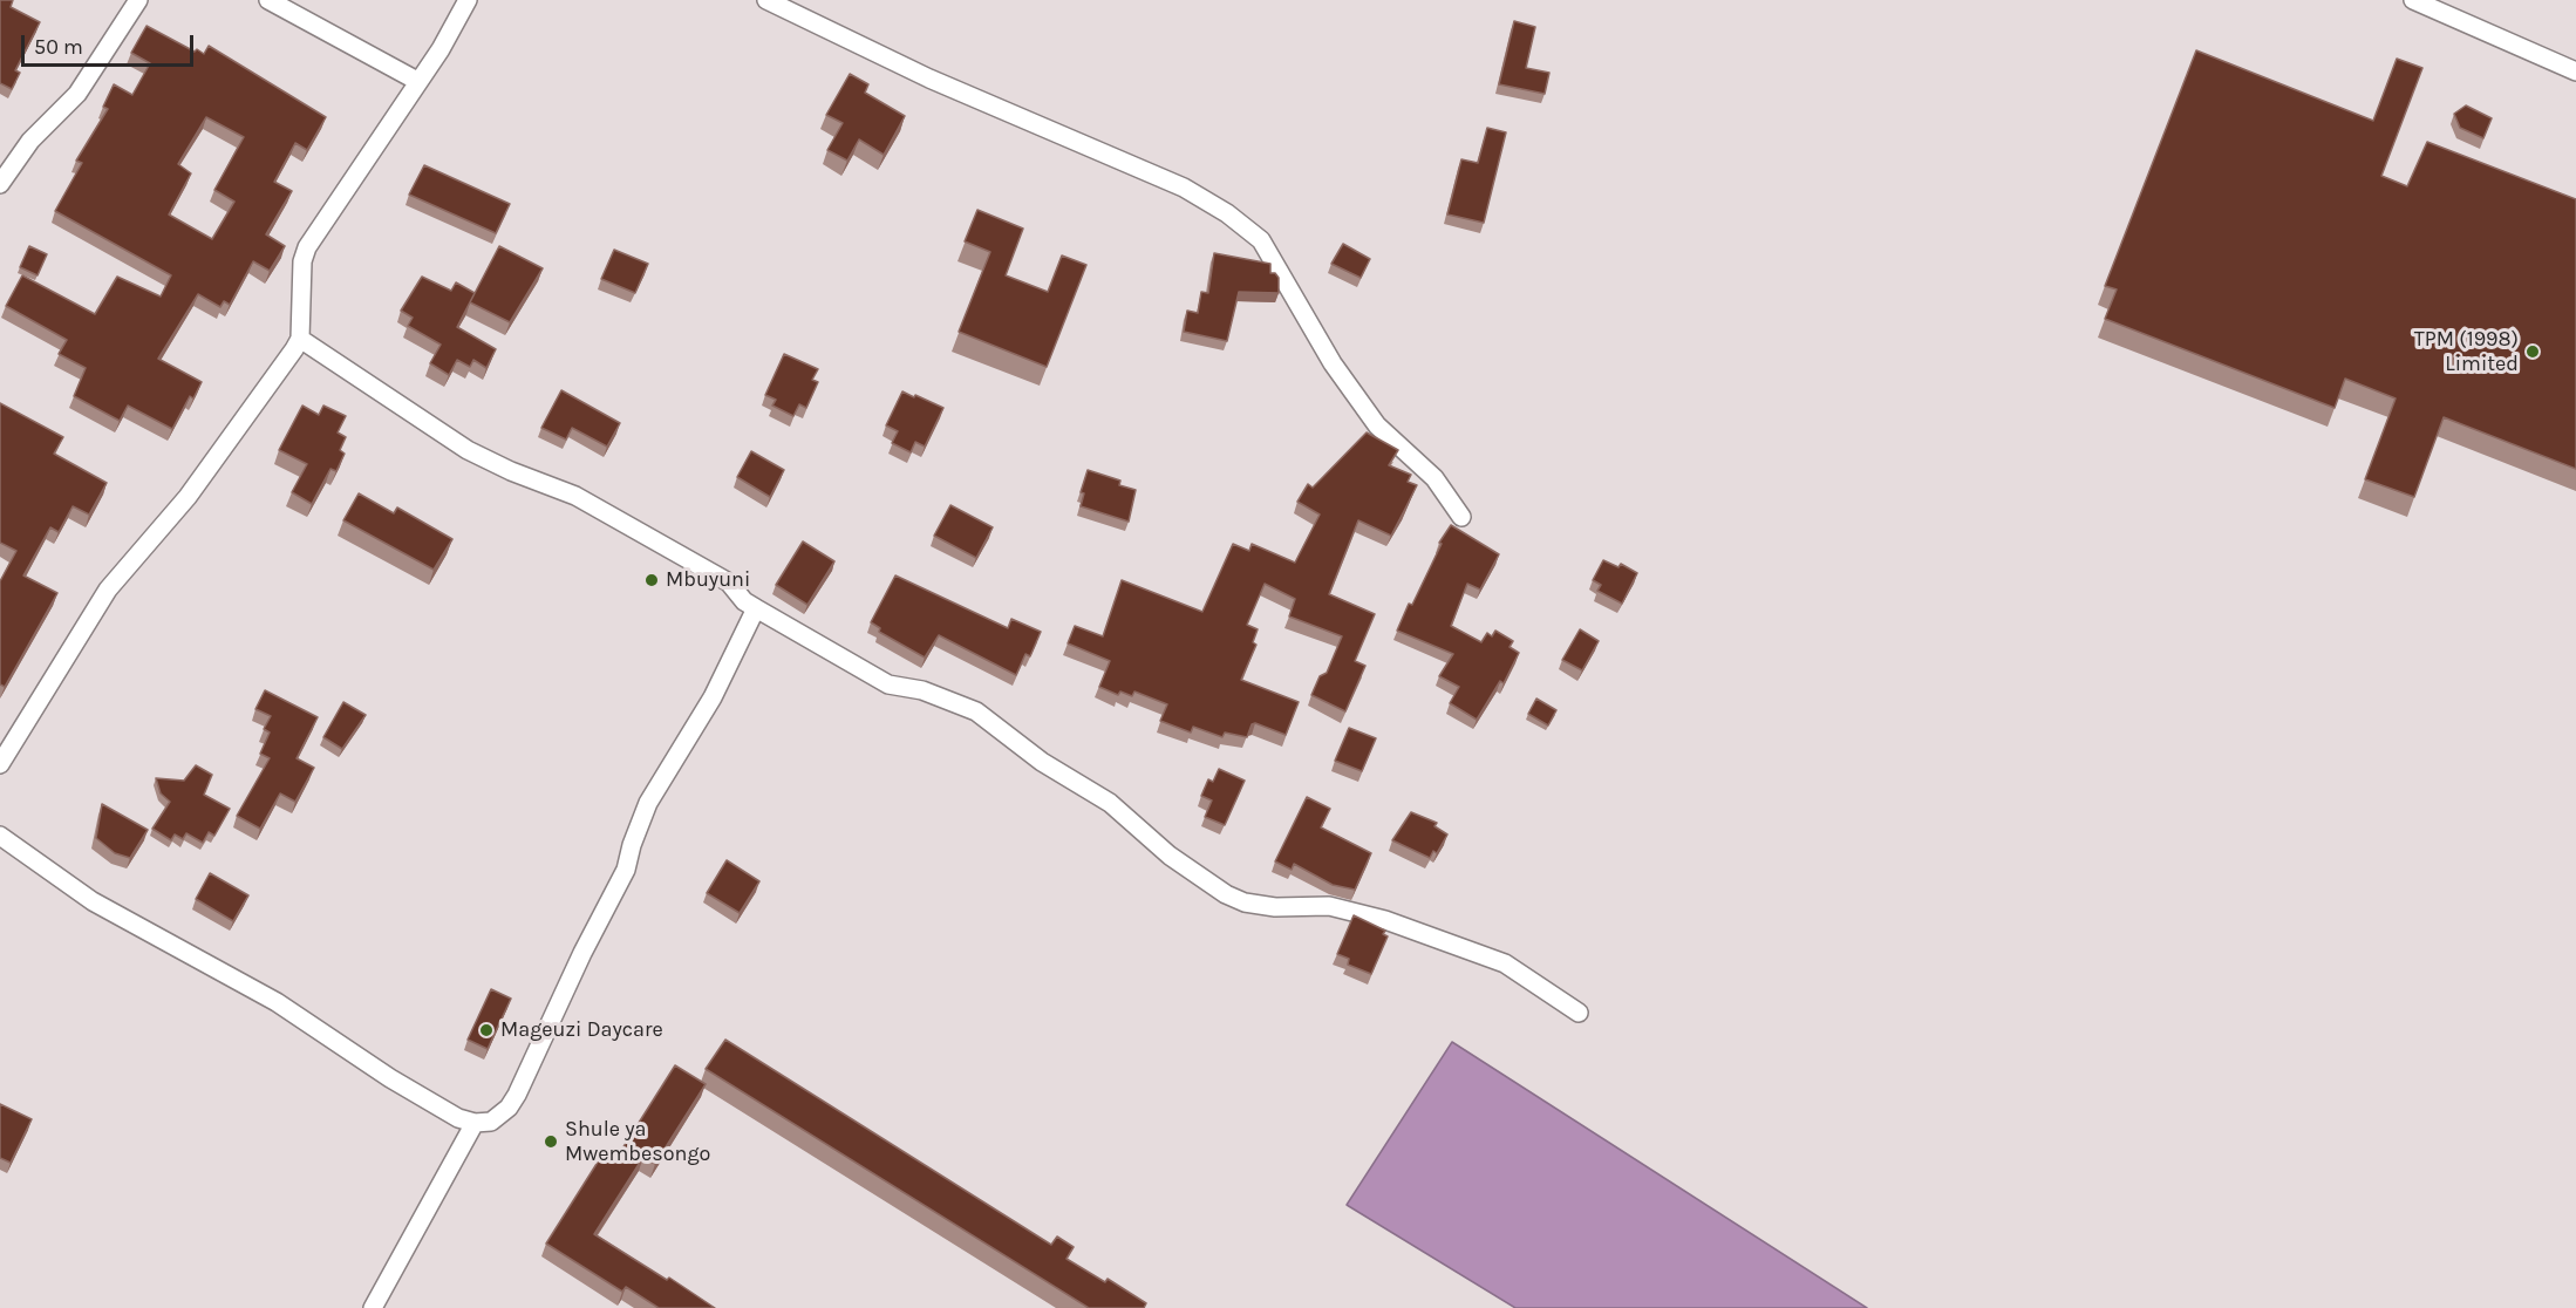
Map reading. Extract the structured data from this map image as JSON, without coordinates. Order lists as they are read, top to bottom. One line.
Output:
{"places":["TPM (1998) Limited","Mbuyuni","Mageuzi Daycare","Shule ya Mwembesongo"],"scale_bar":"50 m"}
